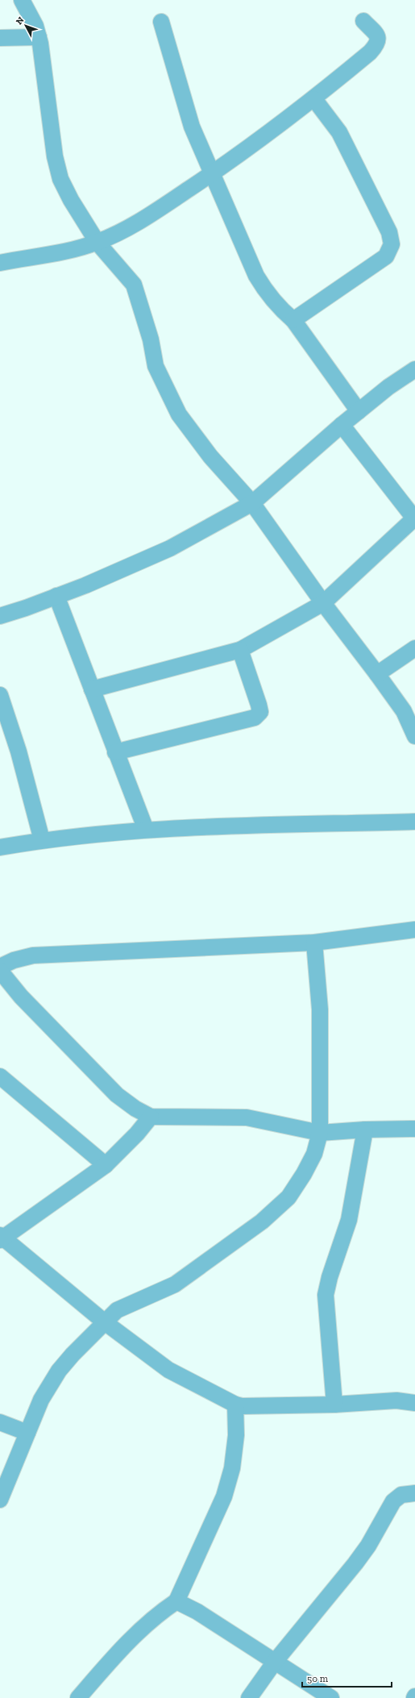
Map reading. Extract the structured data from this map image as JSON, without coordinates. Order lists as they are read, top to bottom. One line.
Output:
{"scale_bar":"50 m","north":"top left"}
